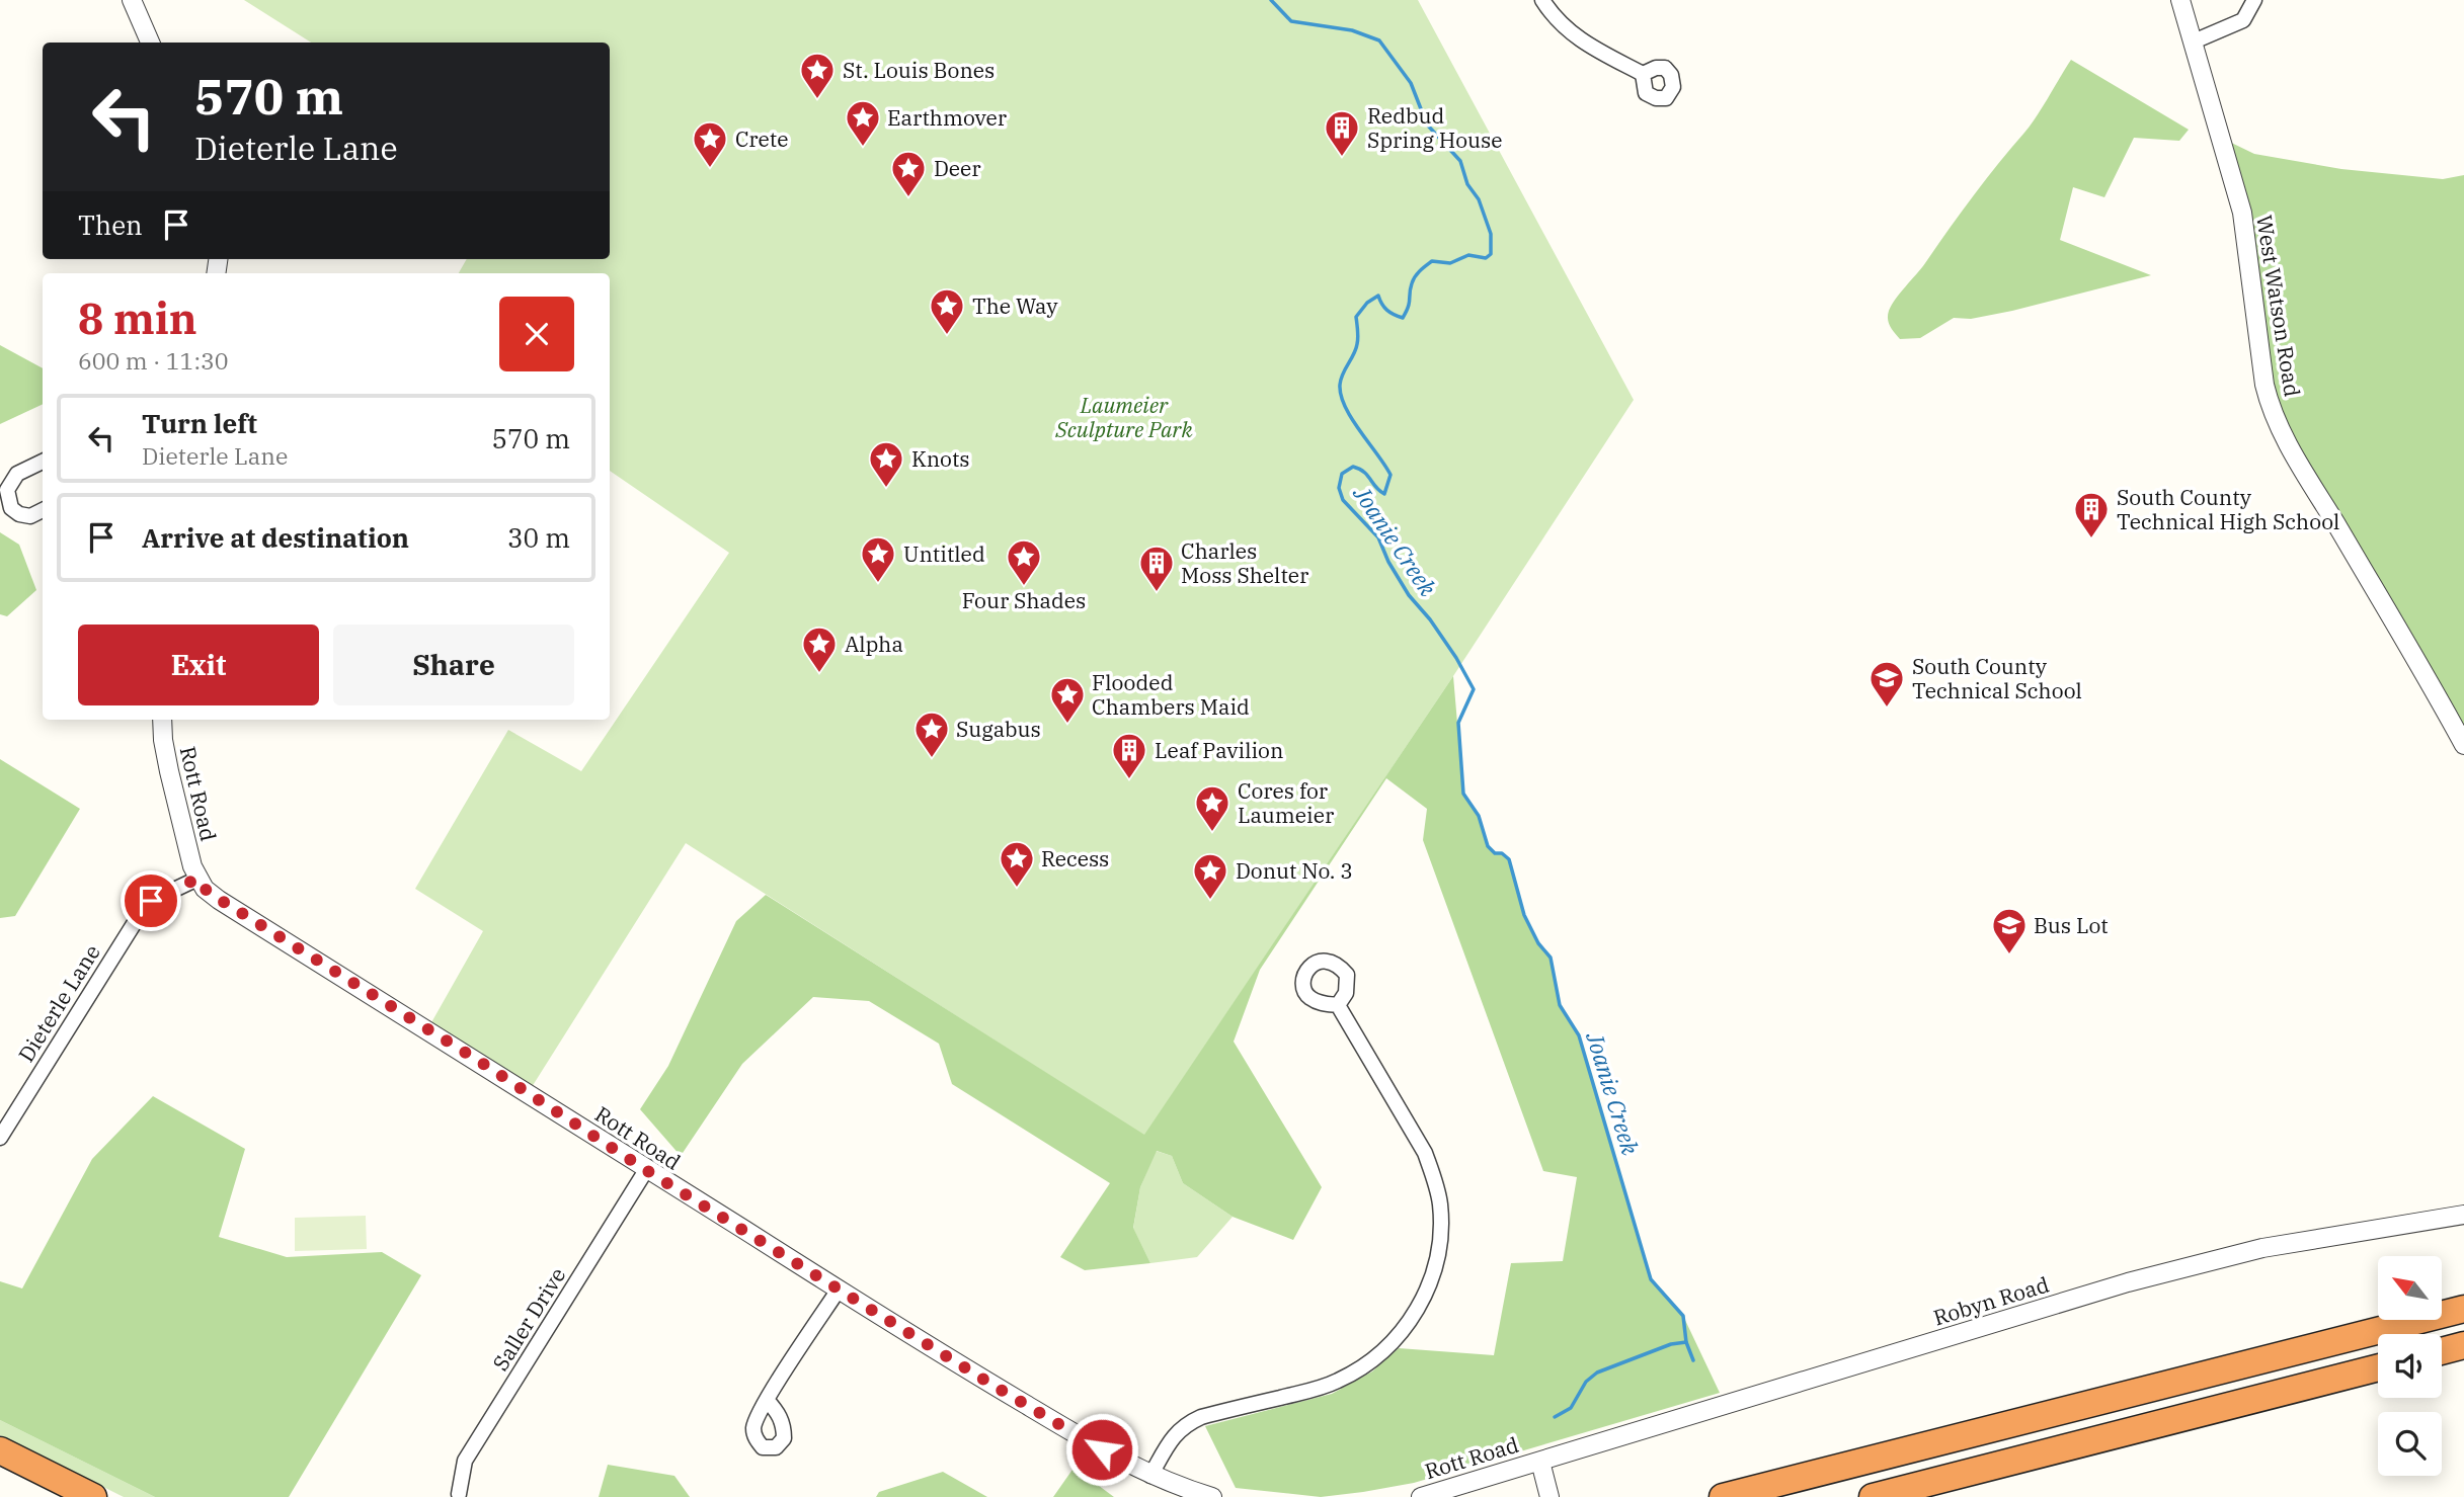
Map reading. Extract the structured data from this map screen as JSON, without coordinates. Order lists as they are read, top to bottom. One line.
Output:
{"streets":{"street":["West Watson Road","Rott Road","Dieterle Lane","Robyn Road","Saller Drive"]},"crossings":[["Rott Road","Dieterle Lane"],["Rott Road","Robyn Road"],["Rott Road","Saller Drive"]],"water":["Joanie Creek"],"parks":["Laumeier Sculpture Park"],"places":{"place":["St. Louis Bones","Earthmover","Crete","Deer","The Way","Knots","Untitled","Four Shades","Alpha","Flooded Chambers Maid","Sugabus","Cores for Laumeier","Recess","Donut No. 3"],"building":["Redbud Spring House","South County Technical High School","Charles Moss Shelter","Leaf Pavilion"],"school or university":["South County Technical School","Bus Lot"]},"north":"top left","page":{"turn":["570 m","Dieterle Lane"],"then":"Then","heading":["8 min","600 m · 11:30"],"list":[{"name":"Turn left","note":"Dieterle Lane","value":"570 m"},{"name":"Arrive at destination","value":"30 m"}],"buttons":["Exit","Share"]}}
